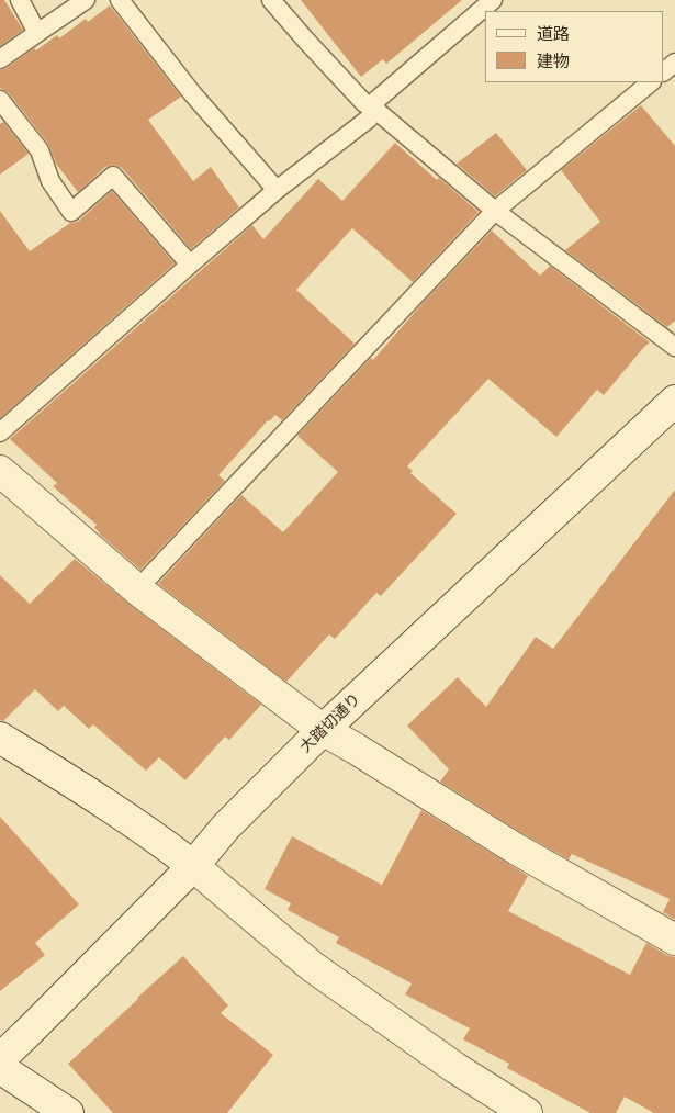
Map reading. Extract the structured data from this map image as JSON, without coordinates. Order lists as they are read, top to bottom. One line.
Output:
{"streets":{"street":["大踏切通り"]},"legend":["道路","建物"]}
